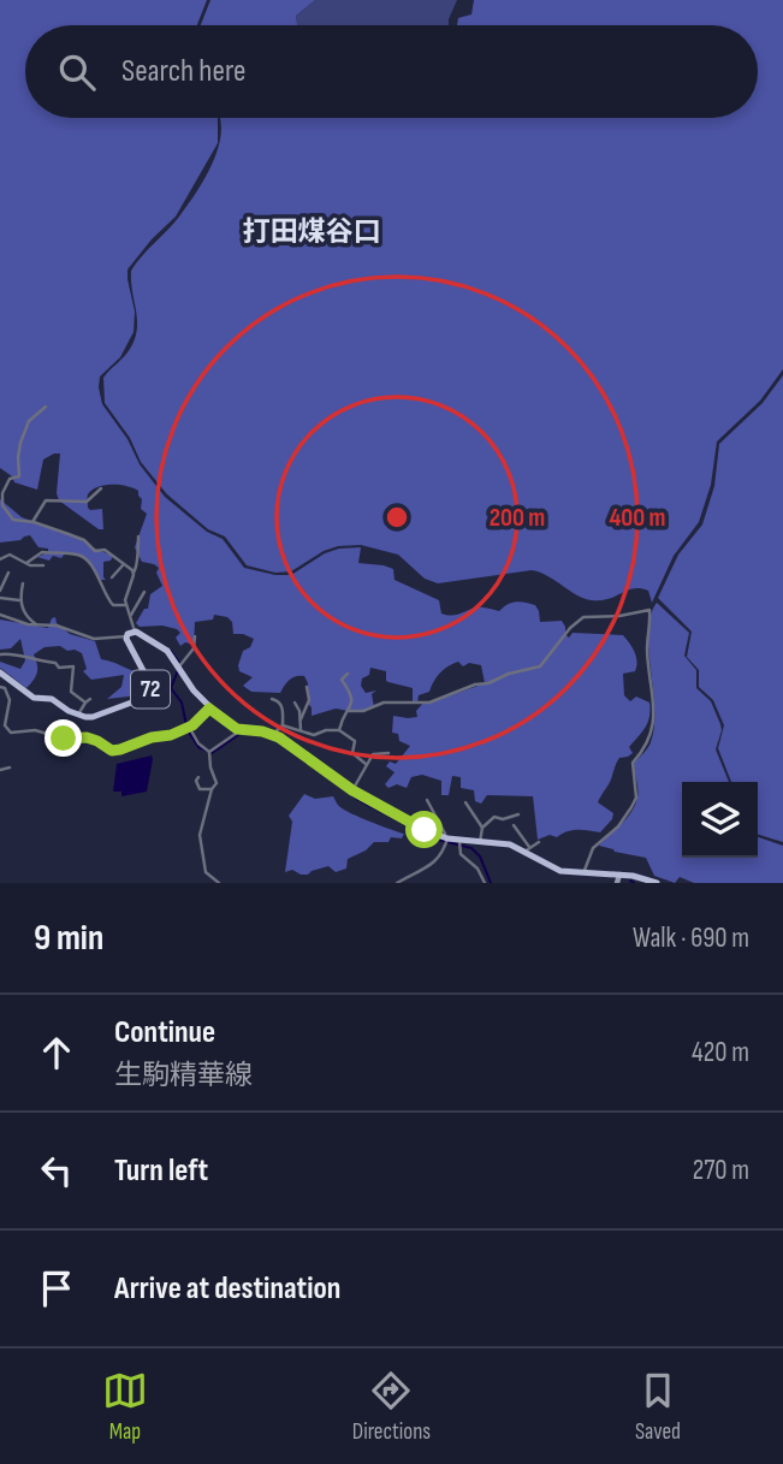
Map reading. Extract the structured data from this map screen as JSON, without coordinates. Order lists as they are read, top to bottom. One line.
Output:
{"streets":{"main road":["72"]},"districts":["打田煤谷口"],"page":{"search":"Search here","heading":["9 min","Walk · 690 m"],"list":[["Continue","生駒精華線","420 m"],["Turn left","270 m"],"Arrive at destination"],"nav":["Map","Directions","Saved"]},"rings":["200 m","400 m"]}
